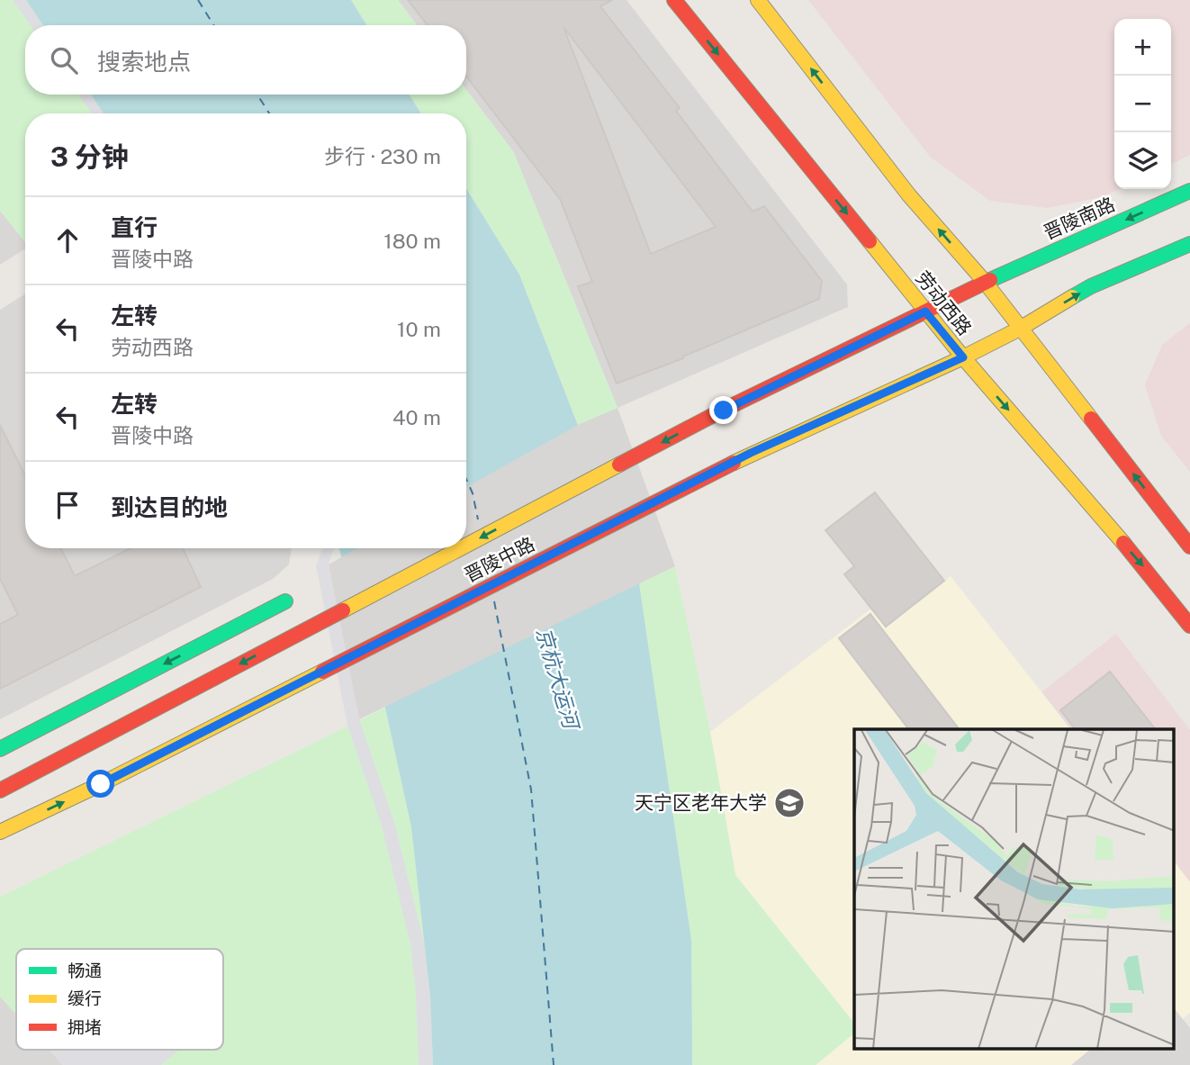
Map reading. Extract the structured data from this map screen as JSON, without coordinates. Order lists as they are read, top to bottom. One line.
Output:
{"streets":{"main road":["晋陵南路","劳动西路","晋陵中路"]},"crossings":[["晋陵南路","晋陵中路"],["劳动西路","晋陵中路"]],"water":["京杭大运河"],"places":{"school or university":["天宁区老年大学"]},"legend":["畅通","缓行","拥堵"],"page":{"map_buttons":["+","−"],"search":"搜索地点","heading":["3 分钟","步行 · 230 m"],"list":[["直行","晋陵中路","180 m"],["左转","劳动西路","10 m"],["左转","晋陵中路","40 m"],"到达目的地"]}}
